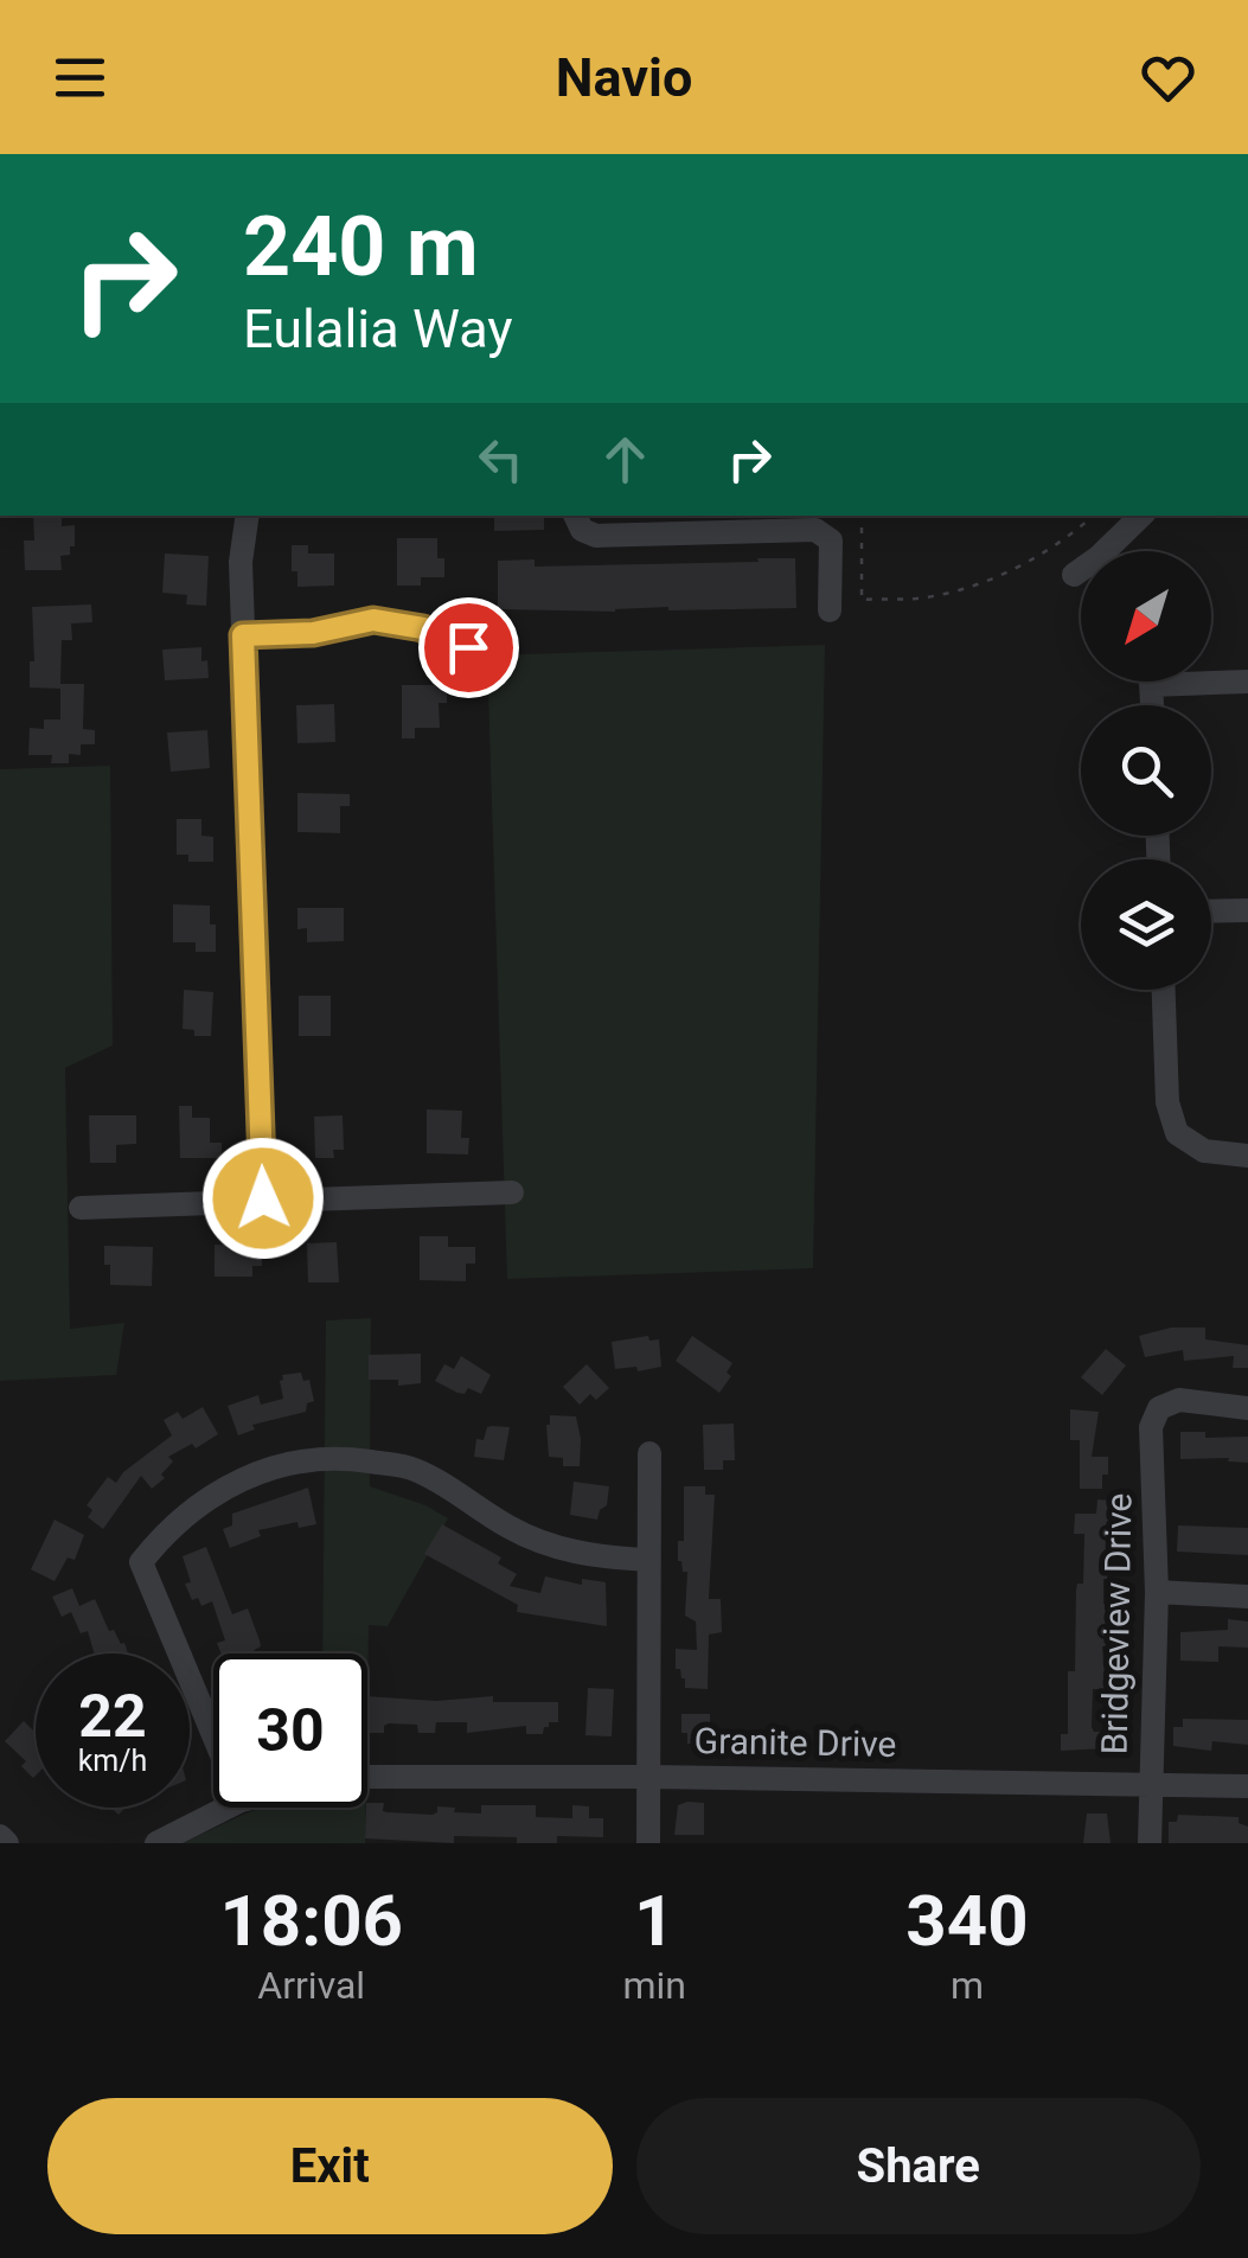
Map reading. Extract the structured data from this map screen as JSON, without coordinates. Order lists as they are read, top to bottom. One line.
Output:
{"streets":{"street":["Bridgeview Drive","Granite Drive"]},"crossings":[["Bridgeview Drive","Granite Drive"]],"north":"bottom left","page":{"header":"Navio","turn":["240 m","Eulalia Way"],"speed":"22 km/h","limit":"30","eta":["18:06","Arrival","1","min","340","m"],"buttons":["Exit","Share"]}}
